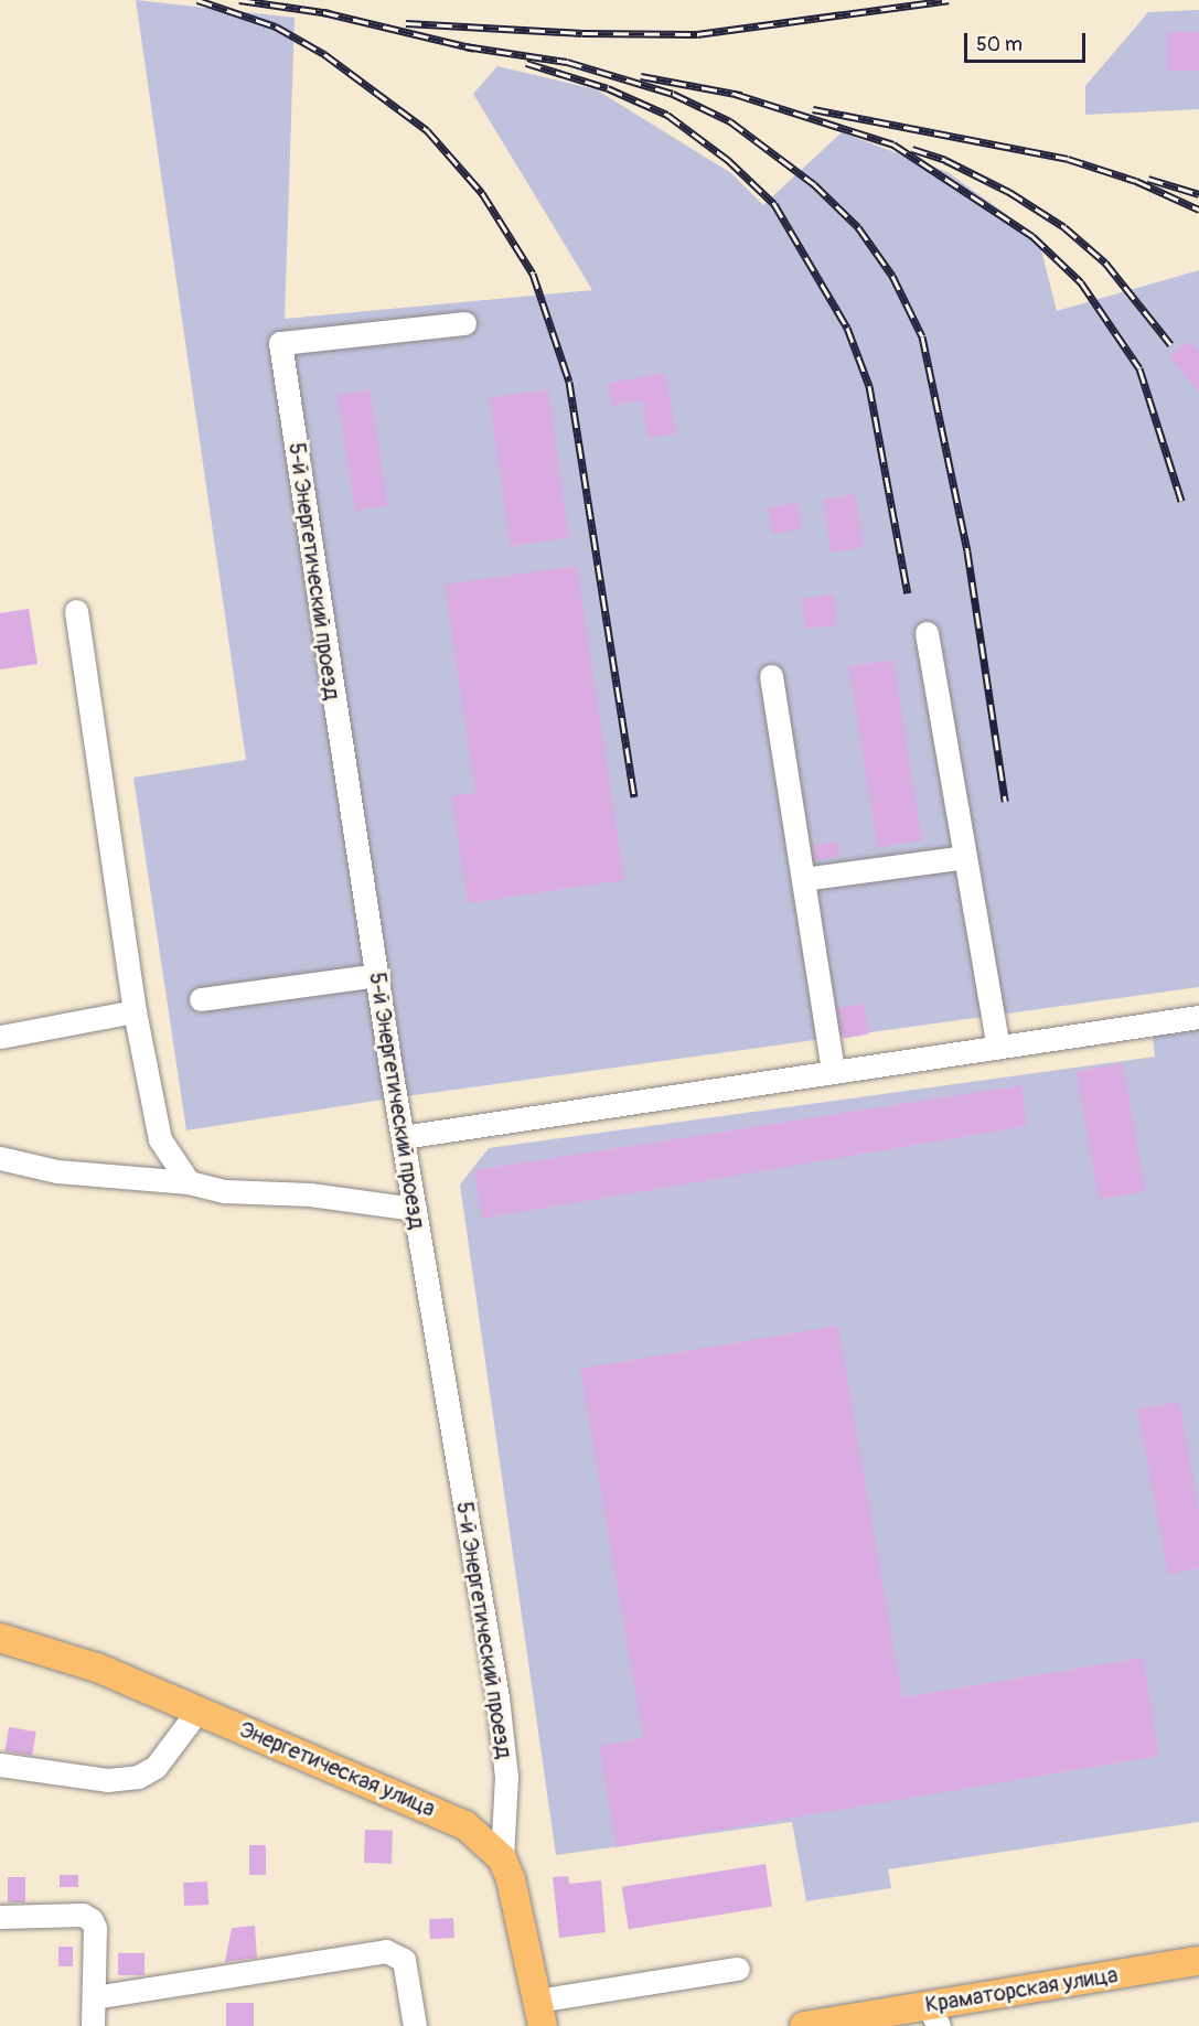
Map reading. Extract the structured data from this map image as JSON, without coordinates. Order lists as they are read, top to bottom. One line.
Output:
{"streets":{"main road":["Энергетическая улица","Краматорская улица"],"street":["5-й Энергетический проезд"]},"crossings":[["5-й Энергетический проезд","Энергетическая улица"]],"scale_bar":"50 m"}
